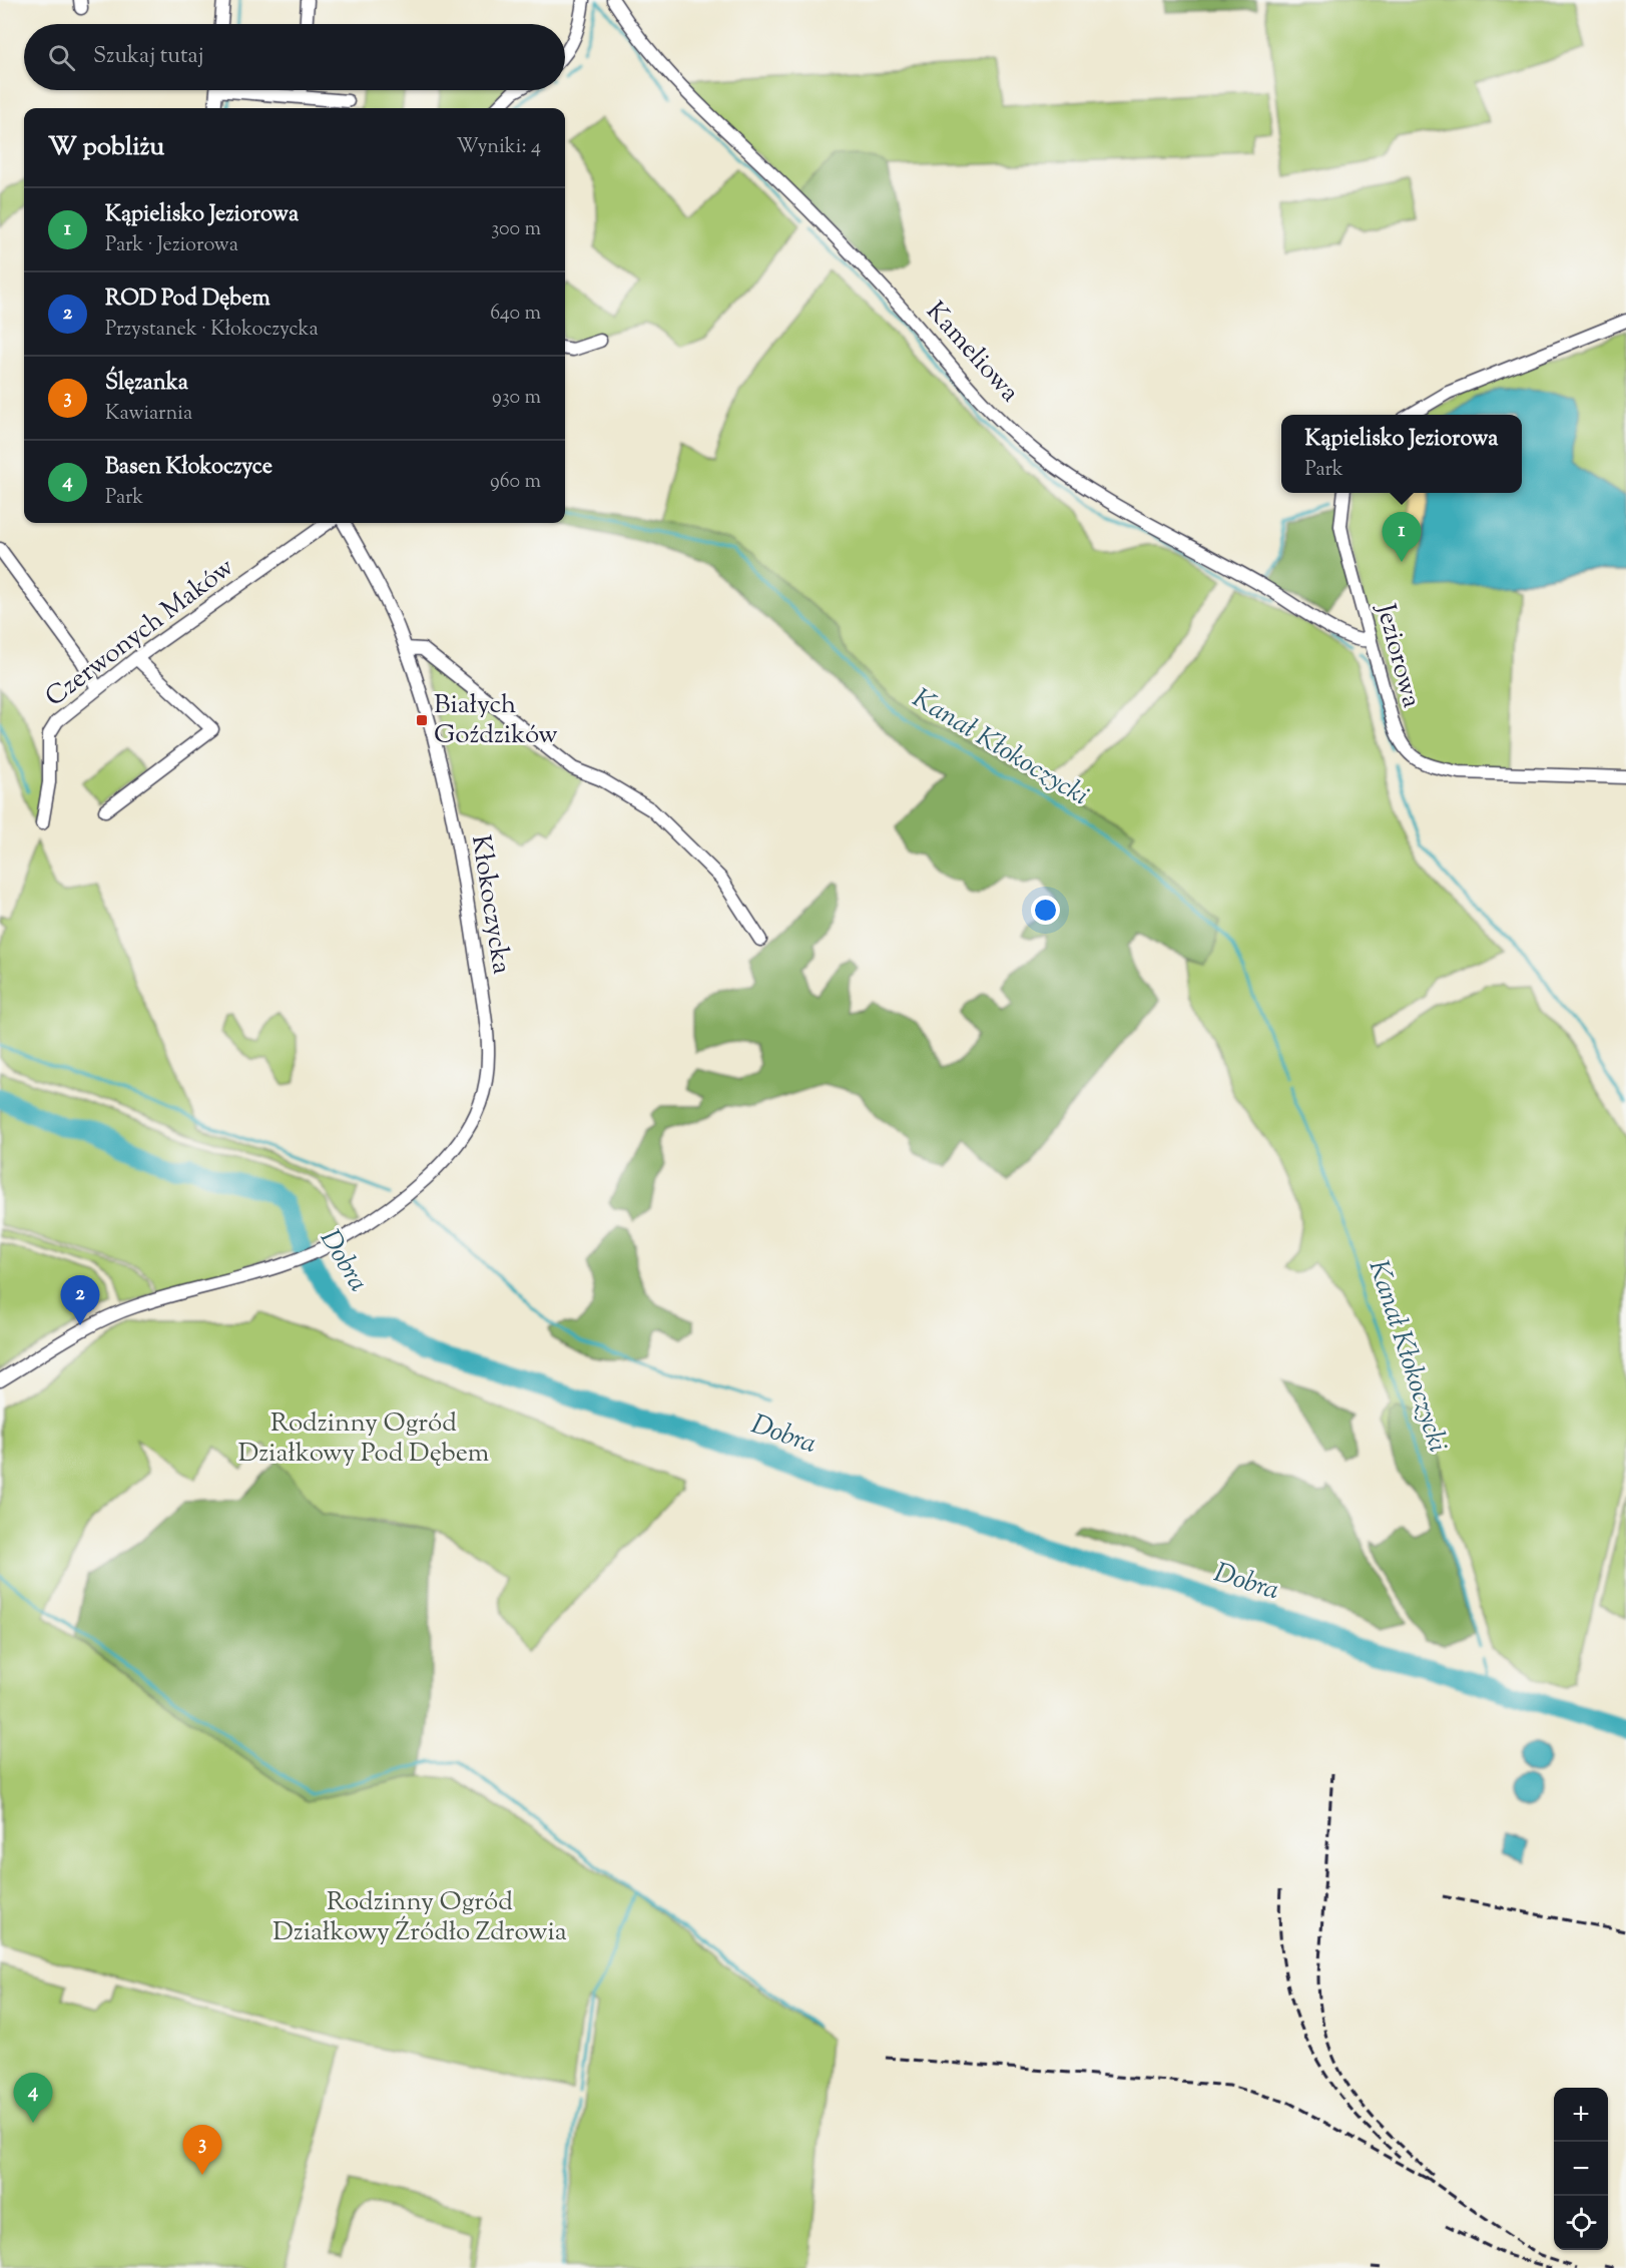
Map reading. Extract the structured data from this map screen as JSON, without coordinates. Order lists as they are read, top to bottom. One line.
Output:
{"streets":{"street":["Kameliowa","Czerwonych Maków","Jeziorowa","Kłokoczycka"]},"crossings":[["Kameliowa","Jeziorowa"]],"water":["Kanał Kłokoczycki","Dobra"],"parks":["Rodzinny Ogród Działkowy Pod Dębem","Rodzinny Ogród Działkowy Źródło Zdrowia"],"places":{"transit":["Białych Goździków"]},"page":{"search":"Szukaj tutaj","heading":["W pobliżu","Wyniki: 4"],"list":[{"mark":"1","name":"Kąpielisko Jeziorowa","note":"Park · Jeziorowa","value":"300 m"},{"mark":"2","name":"ROD Pod Dębem","note":"Przystanek · Kłokoczycka","value":"640 m"},{"mark":"3","name":"Ślęzanka","note":"Kawiarnia","value":"930 m"},{"mark":"4","name":"Basen Kłokoczyce","note":"Park","value":"960 m"}],"popup":["Kąpielisko Jeziorowa","Park"],"pins":["1","2","4","3"],"map_buttons":["+","−"]}}
